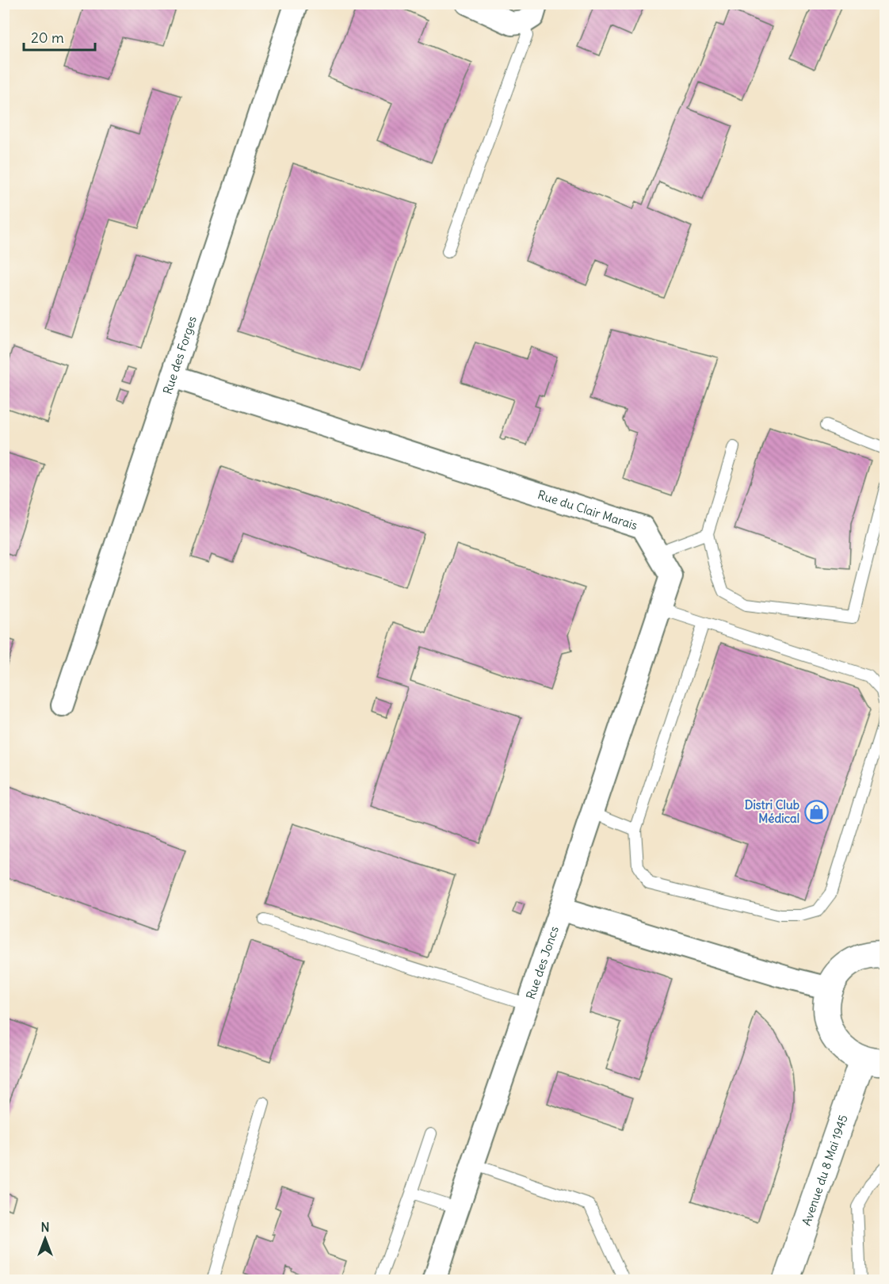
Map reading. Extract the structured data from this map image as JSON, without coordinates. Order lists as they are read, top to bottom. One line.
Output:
{"streets":{"main road":["Avenue du 8 Mai 1945"],"street":["Rue des Forges","Rue du Clair Marais","Rue des Joncs"]},"crossings":[["Rue des Forges","Rue du Clair Marais"],["Rue du Clair Marais","Rue des Joncs"]],"places":{"shop":["Distri Club Médical"]},"scale_bar":"20 m","north":"top"}
